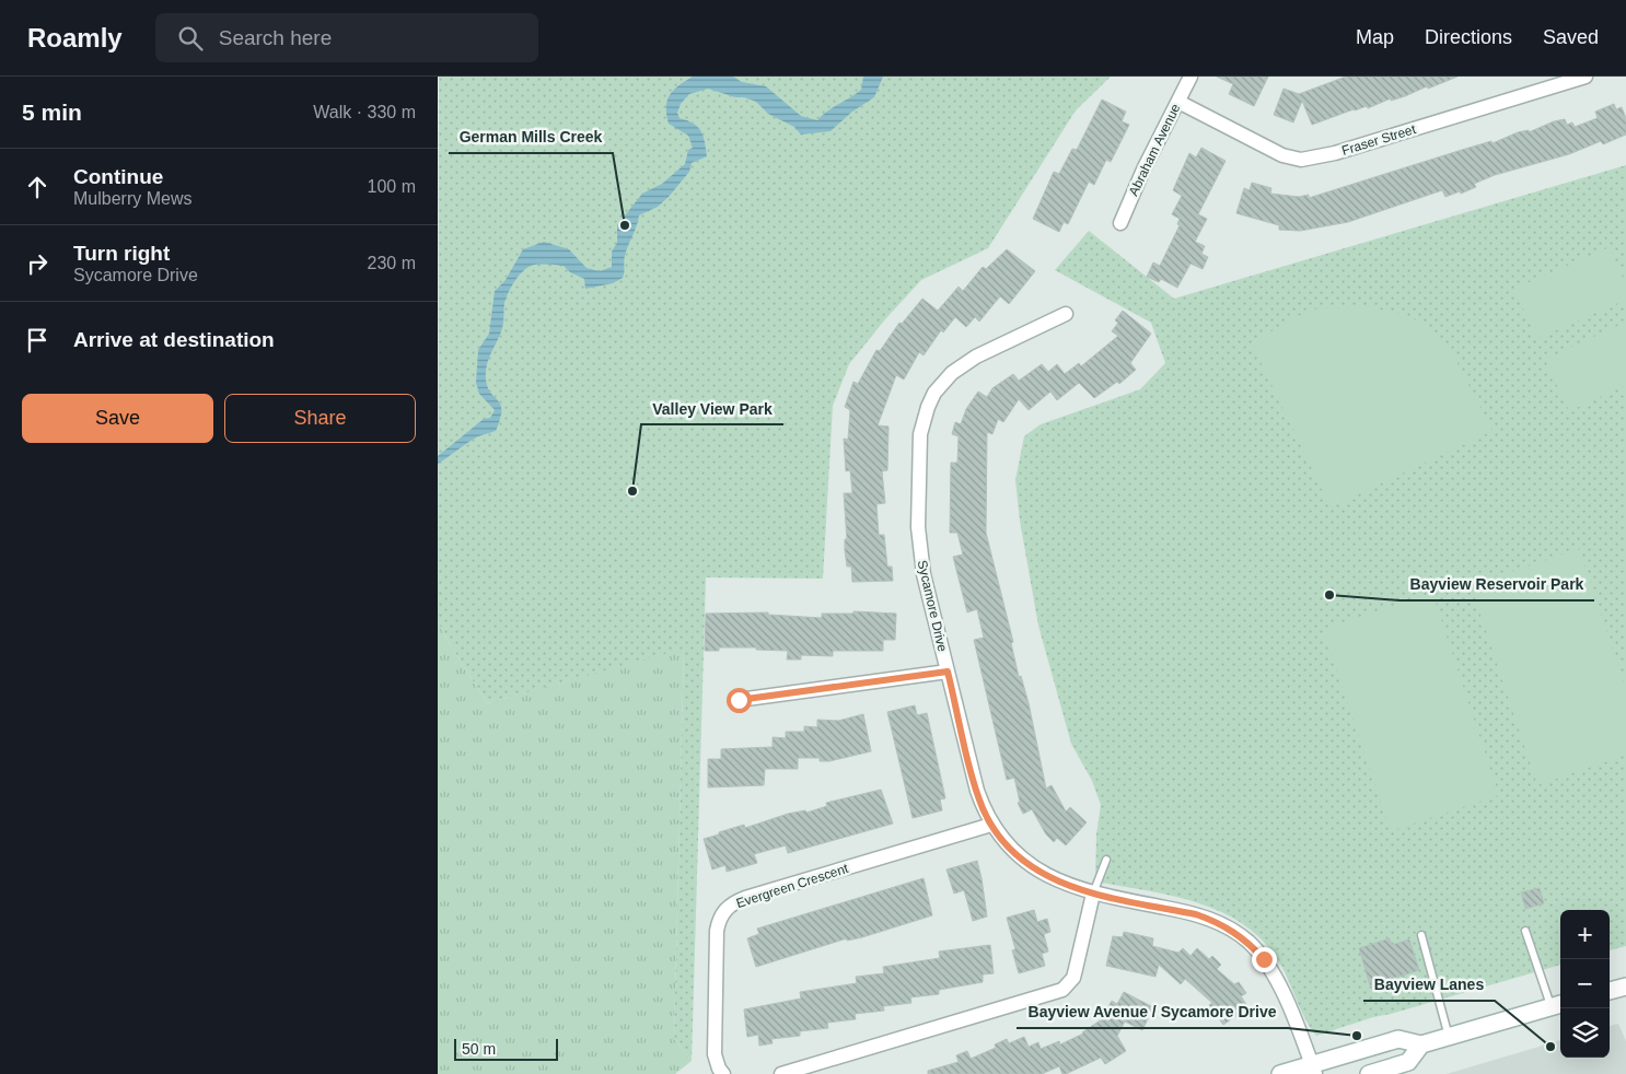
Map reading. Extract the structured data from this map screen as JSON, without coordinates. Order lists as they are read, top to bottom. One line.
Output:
{"streets":{"street":["Fraser Street","Abraham Avenue","Sycamore Drive","Evergreen Crescent"]},"crossings":[["Fraser Street","Abraham Avenue"],["Sycamore Drive","Evergreen Crescent"]],"places":["German Mills Creek","Valley View Park","Bayview Reservoir Park","Bayview Avenue / Sycamore Drive","Bayview Lanes"],"scale_bar":"50 m","page":{"header":"Roamly","search":"Search here","nav":["Map","Directions","Saved"],"heading":["5 min","Walk · 330 m"],"list":[["Continue","Mulberry Mews","100 m"],["Turn right","Sycamore Drive","230 m"],"Arrive at destination"],"buttons":["Save","Share"],"map_buttons":["+","−"],"scale":"50 m"}}
